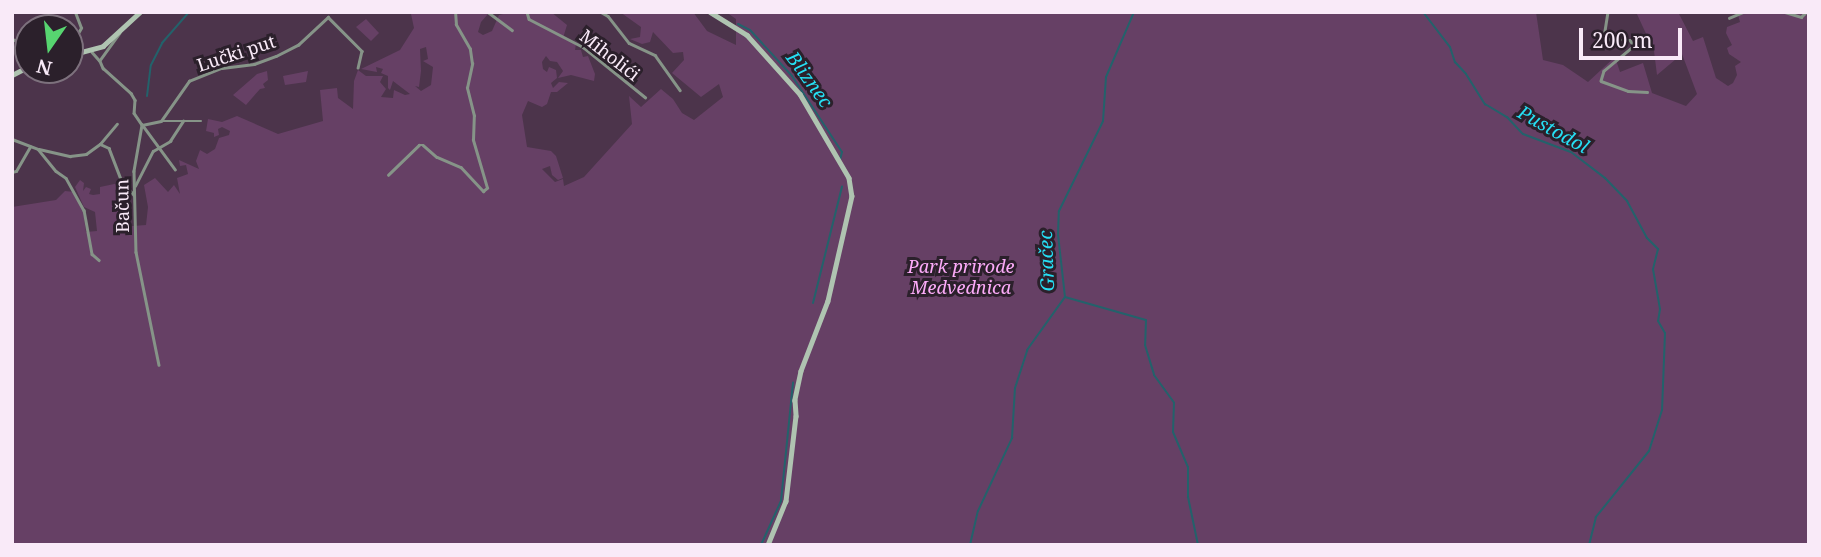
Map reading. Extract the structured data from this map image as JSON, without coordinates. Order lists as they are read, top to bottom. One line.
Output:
{"streets":{"street":["Lučki put","Miholići","Bačun"]},"water":["Bliznec","Pustodol","Gračec"],"parks":["Park prirode Medvednica"],"scale_bar":"200 m","north":"bottom"}
